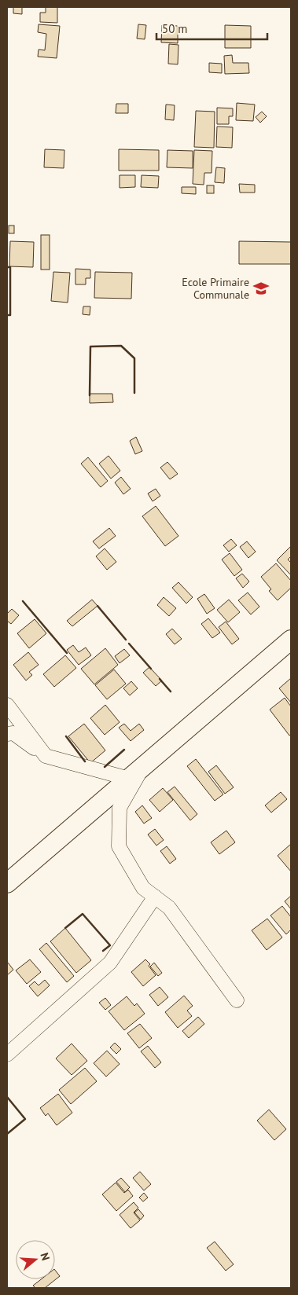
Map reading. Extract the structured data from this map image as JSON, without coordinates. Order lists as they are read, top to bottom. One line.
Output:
{"places":{"school or university":["Ecole Primaire Communale"]},"scale_bar":"50 m","north":"right"}
